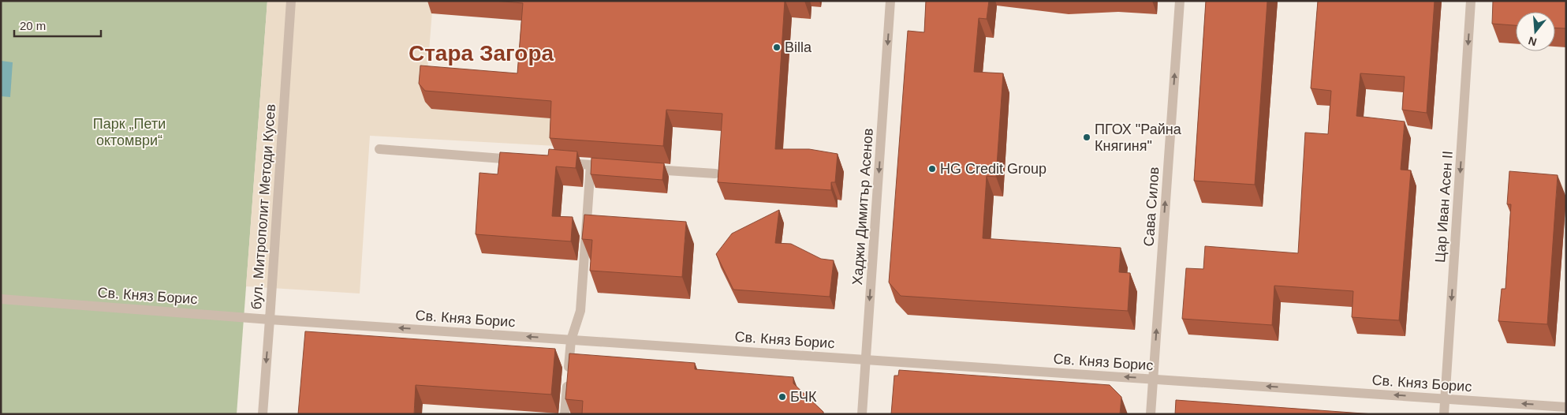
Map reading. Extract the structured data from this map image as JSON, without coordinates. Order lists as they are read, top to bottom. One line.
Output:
{"streets":{"street":["бул. Митрополит Методи Кусев","Хаджи Димитър Асенов","Сава Силов","Цар Иван Асен II","Св. Княз Борис"]},"crossings":[["бул. Митрополит Методи Кусев","Св. Княз Борис"],["Хаджи Димитър Асенов","Св. Княз Борис"],["Сава Силов","Св. Княз Борис"],["Цар Иван Асен II","Св. Княз Борис"]],"one_way":["Хаджи Димитър Асенов","Сава Силов","Цар Иван Асен II","Св. Княз Борис"],"districts":["Стара Загора"],"parks":["Парк „Пети октомври“"],"places":["Billa","ПГОХ \"Райна Княгиня\"","HG Credit Group","БЧК"],"scale_bar":"20 m","north":"bottom"}
